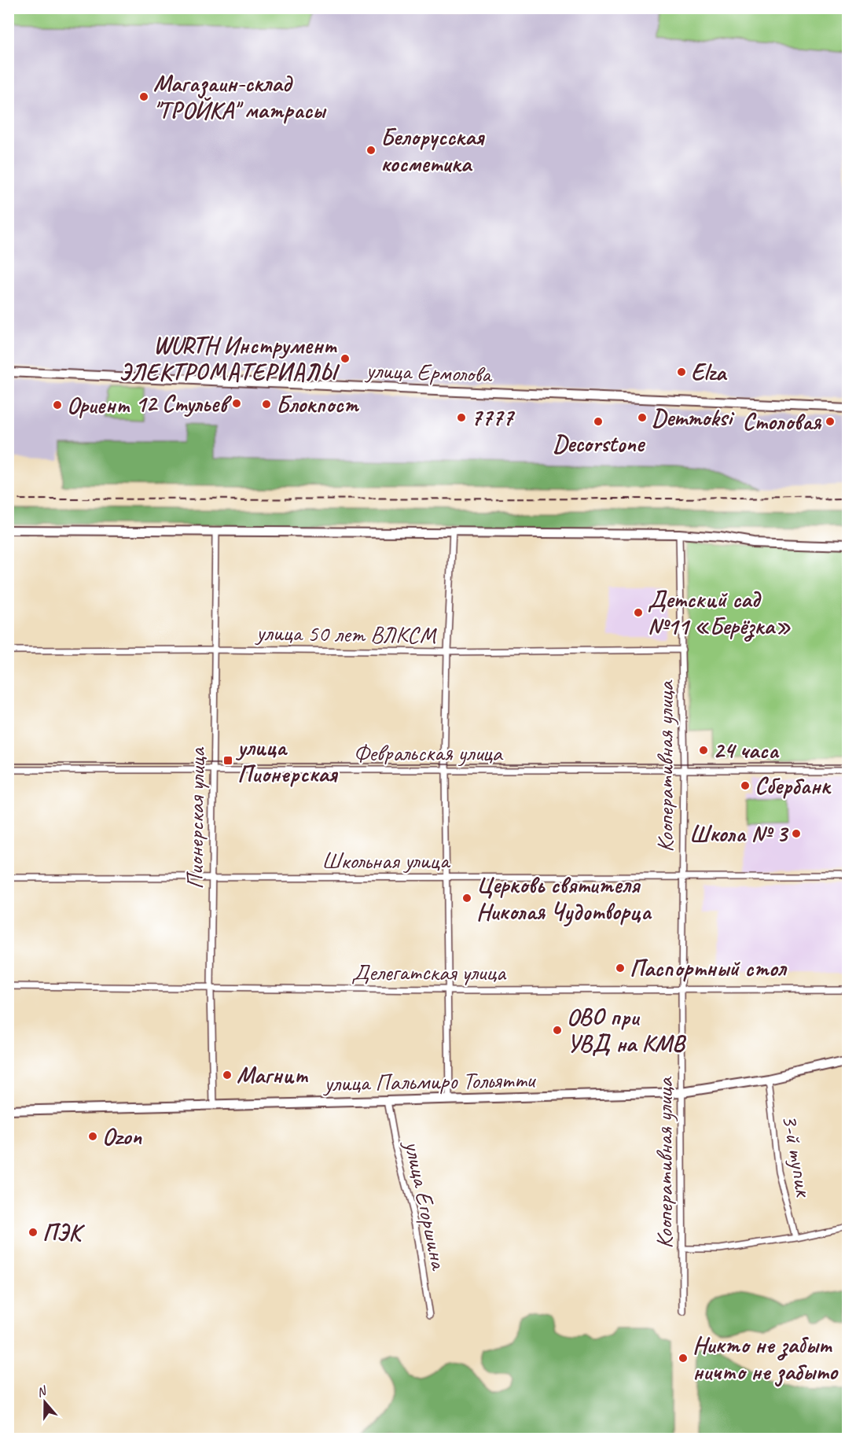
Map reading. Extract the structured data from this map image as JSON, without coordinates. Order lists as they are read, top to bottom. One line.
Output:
{"streets":{"street":["улица Ермолова","улица 50 лет ВЛКСМ","Февральская улица","Кооперативная улица","Пионерская улица","Школьная улица","Делегатская улица","улица Пальмиро Тольятти","3-й тупик","улица Егоршина"]},"crossings":[["улица 50 лет ВЛКСМ","Кооперативная улица"],["улица 50 лет ВЛКСМ","Пионерская улица"],["Февральская улица","Кооперативная улица"],["Февральская улица","Пионерская улица"],["Кооперативная улица","Школьная улица"],["Кооперативная улица","Делегатская улица"],["Кооперативная улица","улица Пальмиро Тольятти"],["Пионерская улица","Школьная улица"],["Пионерская улица","Делегатская улица"],["Пионерская улица","улица Пальмиро Тольятти"],["улица Пальмиро Тольятти","3-й тупик"],["улица Пальмиро Тольятти","улица Егоршина"]],"places":{"other":["Магазаин-склад \"ТРОЙКА\" матрасы","Белорусская косметика","WURTH Инструмент ЭЛЕКТРОМАТЕРИАЛЫ","Elza","12 Стульев","Блокпост","Ориент","7777","Demmoksi","Decorstone","Столовая","Детский сад №11 «Берёзка»","24 часа","Сбербанк","Школа № 3","Церковь святителя Николая Чудотворца","Паспортный стол","ОВО при УВД на КМВ","Магнит","Ozon","ПЭК","Никто не забыт ничто не забыто"],"transit":["улица Пионерская"]},"north":"top"}
